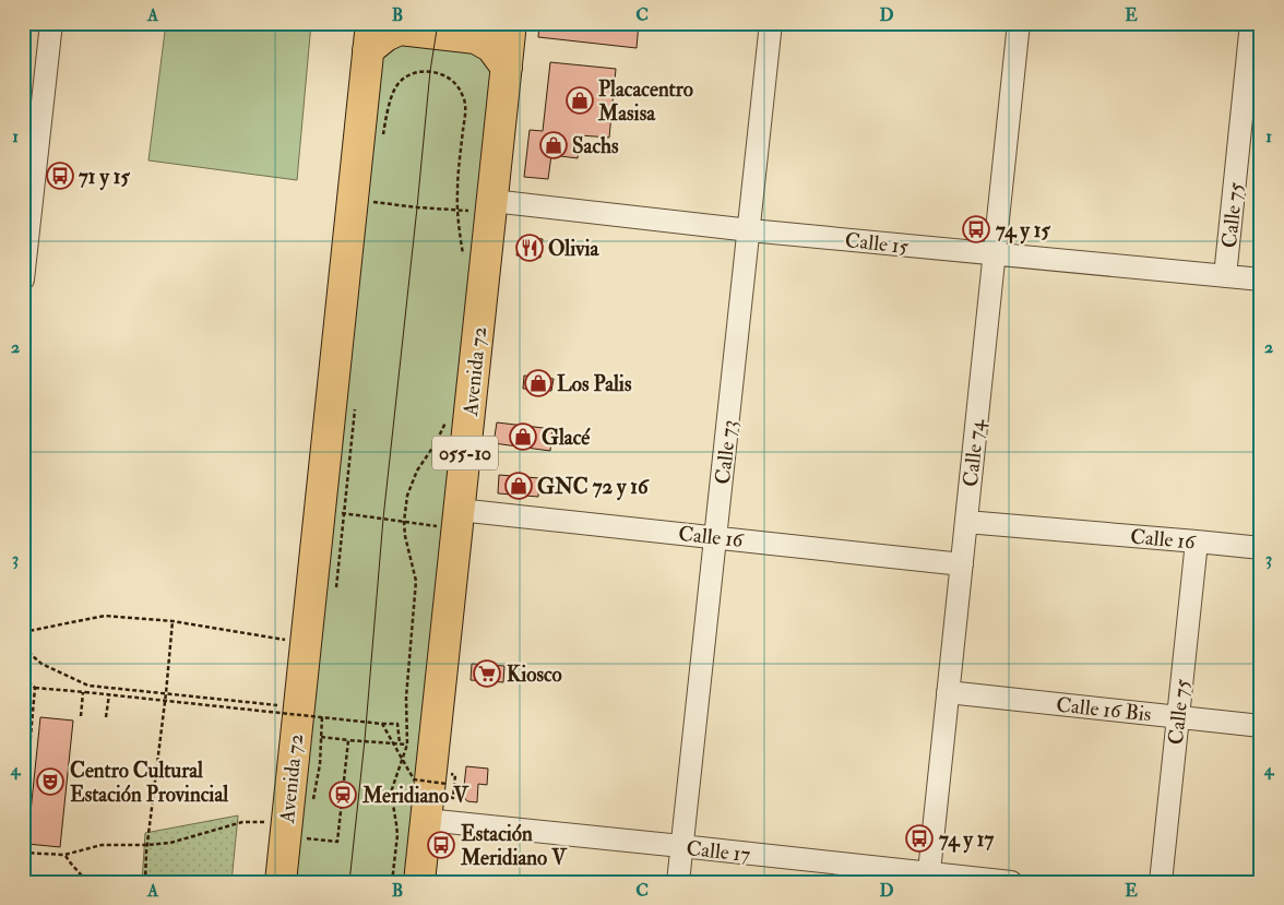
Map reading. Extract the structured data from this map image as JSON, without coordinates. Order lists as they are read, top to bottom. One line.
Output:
{"streets":{"highway":["Avenida 72","055-10"],"street":["Calle 75","Calle 15","Calle 73","Calle 74","Calle 16","Calle 16 Bis","Calle 17"]},"crossings":[["Calle 75","Calle 15"],["Calle 75","Calle 16"],["Calle 75","Calle 16 Bis"],["Calle 15","Avenida 72"],["Calle 15","Calle 73"],["Calle 15","Calle 74"],["Avenida 72","Calle 16"],["Avenida 72","Calle 17"],["Calle 73","Calle 16"],["Calle 73","Calle 17"],["Calle 74","Calle 16"],["Calle 74","Calle 16 Bis"],["Calle 74","Calle 17"]],"places":{"shop":["Placacentro Masisa","Sachs","Los Palis","Glacé","GNC 72 y 16"],"bus stop":["71 y 15","74 y 15","74 y 17","Estación Meridiano V"],"restaurant":["Olivia"],"supermarket":["Kiosco"],"theatre":["Centro Cultural Estación Provincial"],"station":["Meridiano V"]},"grid":{"columns":["A","B","C","D","E"],"rows":["1","2","3","4"]}}
